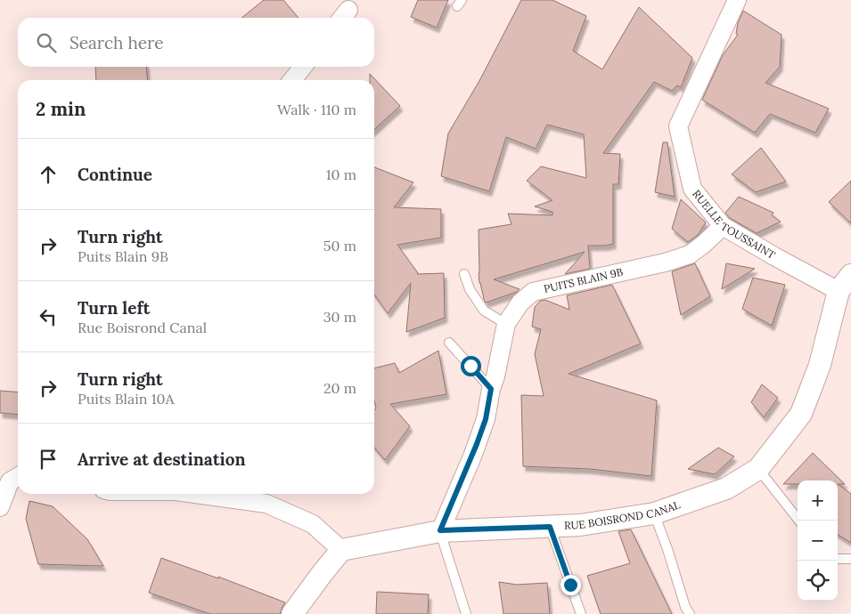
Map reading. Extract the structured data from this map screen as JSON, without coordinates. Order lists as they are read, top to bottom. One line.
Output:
{"streets":{"street":["RUELLE TOUSSAINT","PUITS BLAIN 9B","RUE BOISROND CANAL"]},"crossings":[["RUELLE TOUSSAINT","PUITS BLAIN 9B"],["RUELLE TOUSSAINT","RUE BOISROND CANAL"],["PUITS BLAIN 9B","RUE BOISROND CANAL"]],"page":{"search":"Search here","heading":["2 min","Walk · 110 m"],"list":[["Continue","10 m"],["Turn right","Puits Blain 9B","50 m"],["Turn left","Rue Boisrond Canal","30 m"],["Turn right","Puits Blain 10A","20 m"],"Arrive at destination"],"map_buttons":["+","−"]}}
